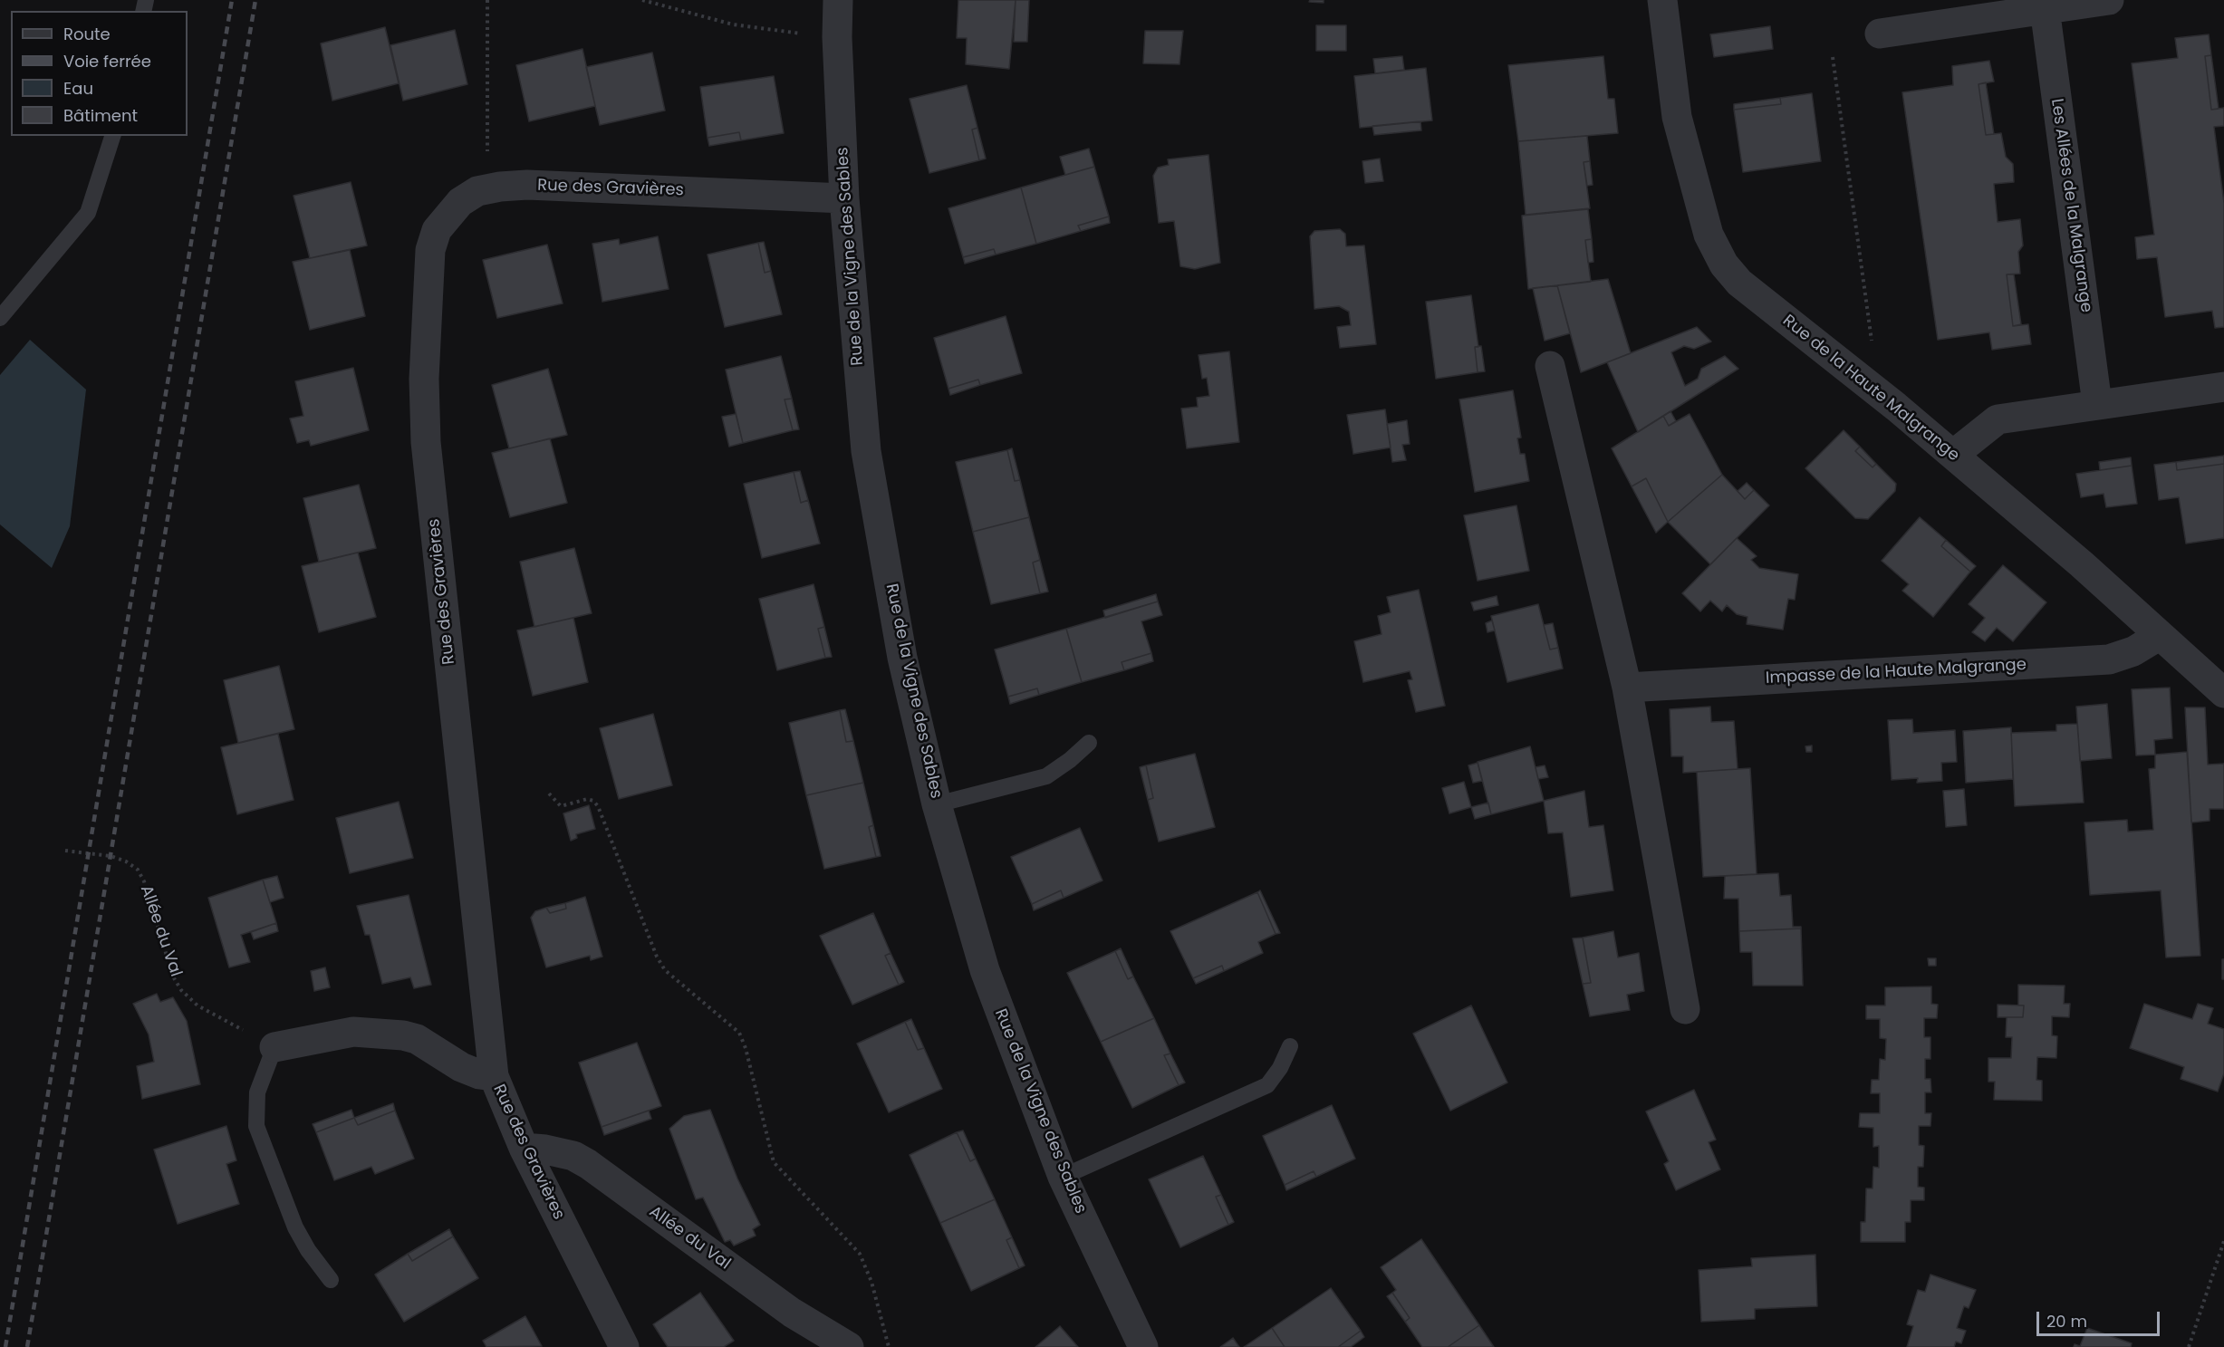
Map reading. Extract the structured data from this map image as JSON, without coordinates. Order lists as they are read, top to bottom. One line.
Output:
{"streets":{"street":["Rue des Gravières","Les Allées de la Malgrange","Rue de la Vigne des Sables","Rue de la Haute Malgrange","Impasse de la Haute Malgrange","Allée du Val"]},"crossings":[["Rue des Gravières","Rue de la Vigne des Sables"],["Rue des Gravières","Allée du Val"],["Rue de la Haute Malgrange","Impasse de la Haute Malgrange"]],"legend":["Route","Voie ferrée","Eau","Bâtiment"],"scale_bar":"20 m"}
